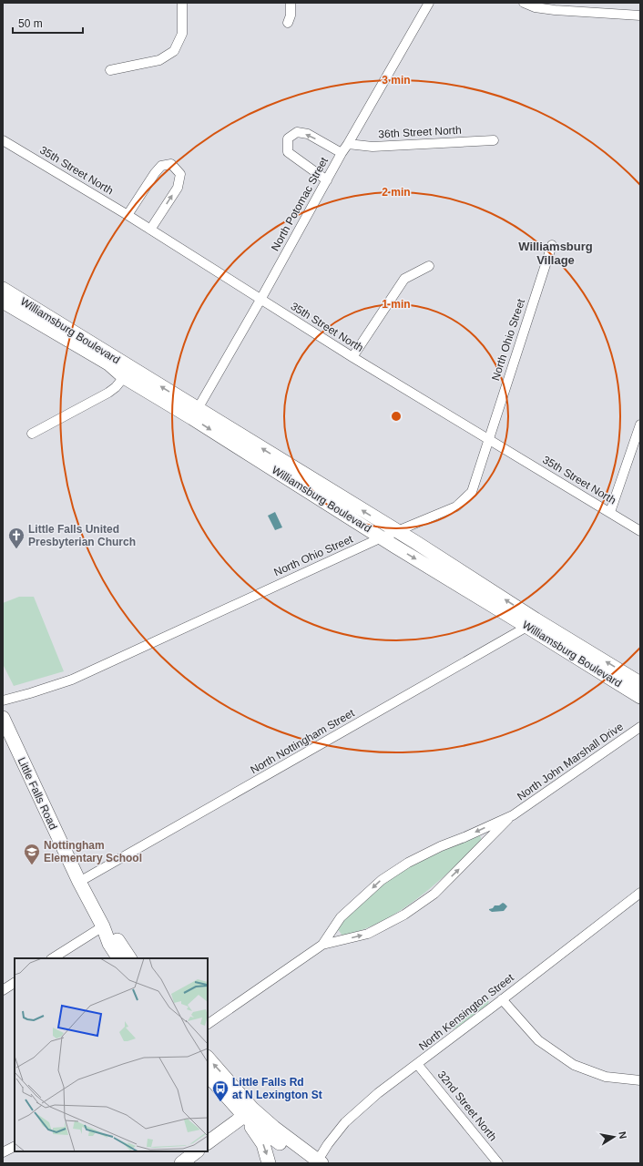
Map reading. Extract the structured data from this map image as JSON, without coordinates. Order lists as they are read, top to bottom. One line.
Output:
{"streets":{"main road":["Williamsburg Boulevard","Little Falls Road"],"street":["36th Street North","35th Street North","North Potomac Street","North Ohio Street","North Nottingham Street","North John Marshall Drive","North Kensington Street","32nd Street North"]},"crossings":[["36th Street North","North Potomac Street"],["35th Street North","North Potomac Street"],["35th Street North","North Ohio Street"],["North Potomac Street","Williamsburg Boulevard"],["Williamsburg Boulevard","North Ohio Street"],["Williamsburg Boulevard","North Nottingham Street"],["North Nottingham Street","Little Falls Road"],["North Kensington Street","32nd Street North"]],"districts":["Williamsburg Village"],"places":{"church":["Little Falls United Presbyterian Church"],"school or university":["Nottingham Elementary School"],"bus stop":["Little Falls Rd at N Lexington St"]},"scale_bar":"50 m","north":"right","rings":["3 min","2 min","1 min"]}
